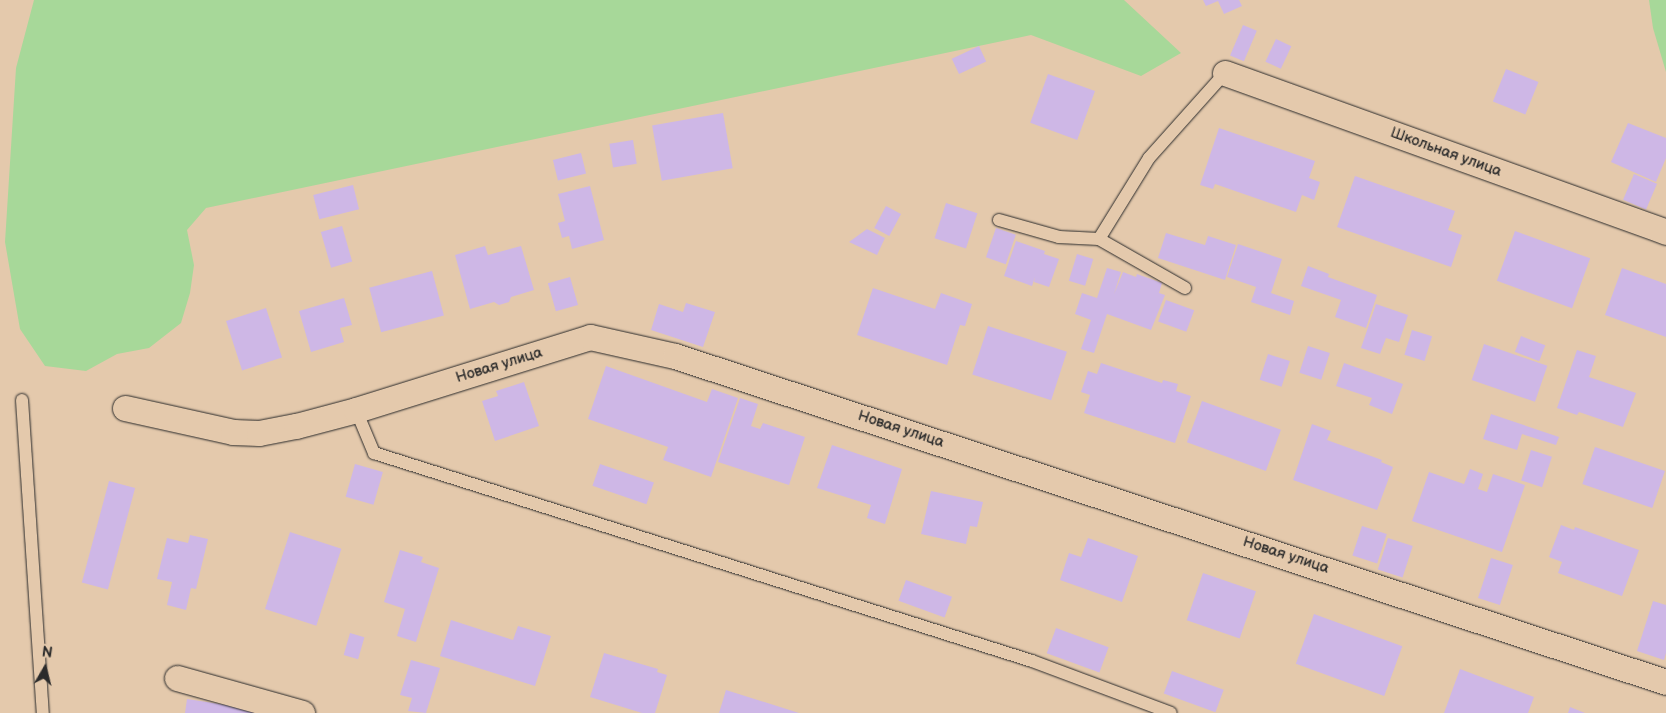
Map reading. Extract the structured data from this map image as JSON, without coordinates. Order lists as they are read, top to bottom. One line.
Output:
{"streets":{"street":["Школьная улица","Новая улица"]},"north":"top"}
